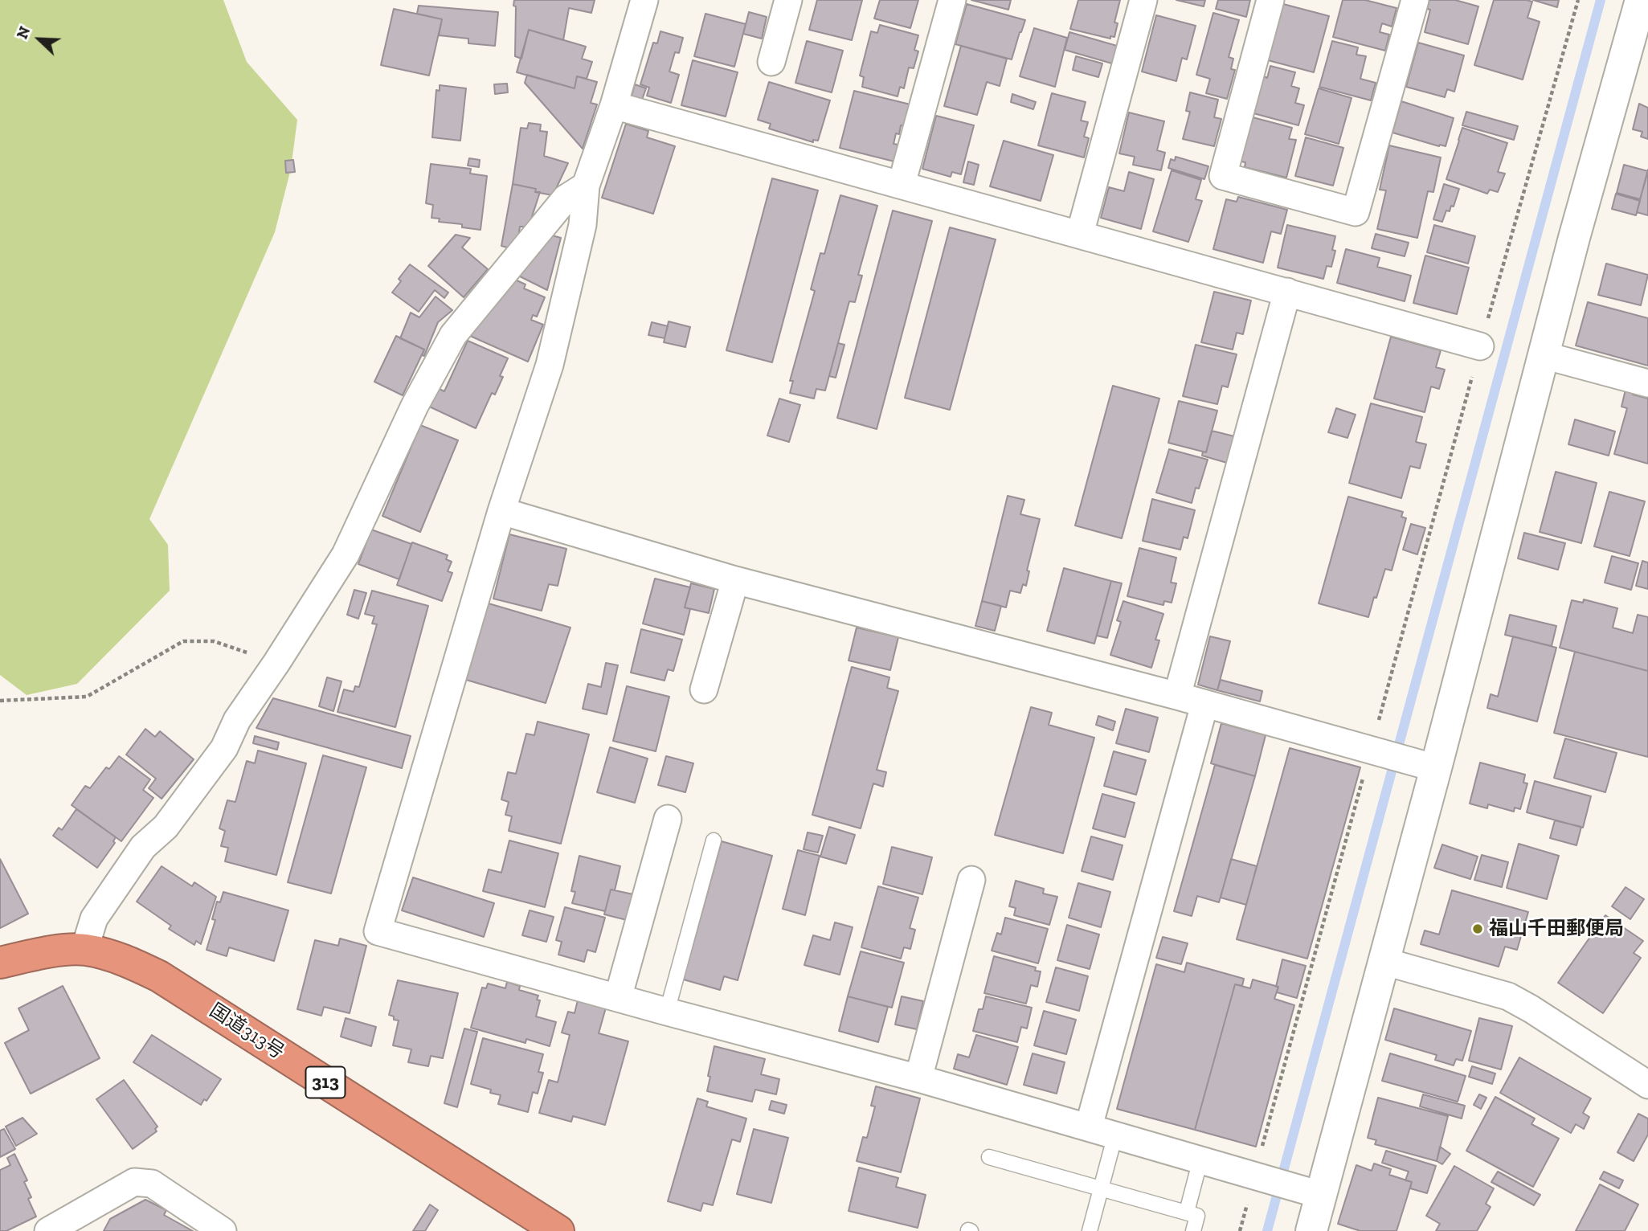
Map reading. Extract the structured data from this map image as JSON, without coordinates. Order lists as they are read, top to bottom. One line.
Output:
{"streets":{"highway":["国道313号","313"]},"places":["福山千田郵便局"],"north":"top left"}
